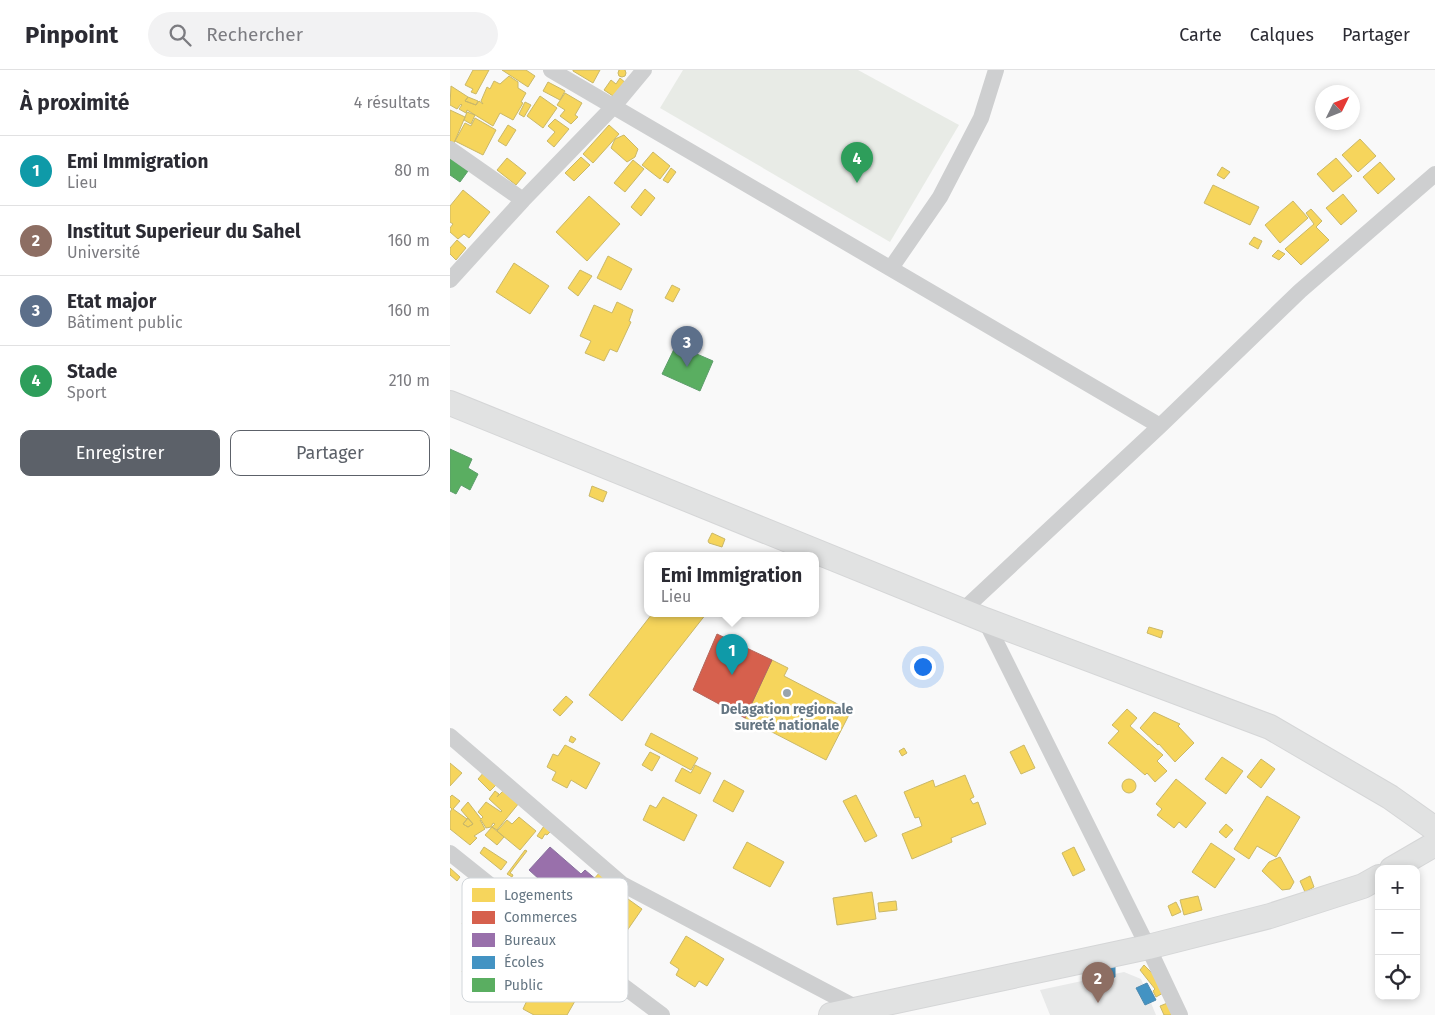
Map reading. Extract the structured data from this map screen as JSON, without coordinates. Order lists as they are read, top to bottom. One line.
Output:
{"places":["Delagation regionale sureté nationale"],"legend":["Logements","Commerces","Bureaux","Écoles","Public"],"north":"top right","page":{"header":"Pinpoint","search":"Rechercher","nav":["Carte","Calques","Partager"],"heading":["À proximité","4 résultats"],"list":[{"mark":"1","name":"Emi Immigration","note":"Lieu","value":"80 m"},{"mark":"2","name":"Institut Superieur du Sahel","note":"Université","value":"160 m"},{"mark":"3","name":"Etat major","note":"Bâtiment public","value":"160 m"},{"mark":"4","name":"Stade","note":"Sport","value":"210 m"}],"pins":["4","3","1","2"],"buttons":["Enregistrer","Partager"],"popup":["Emi Immigration","Lieu"],"map_buttons":["+","−"]}}
